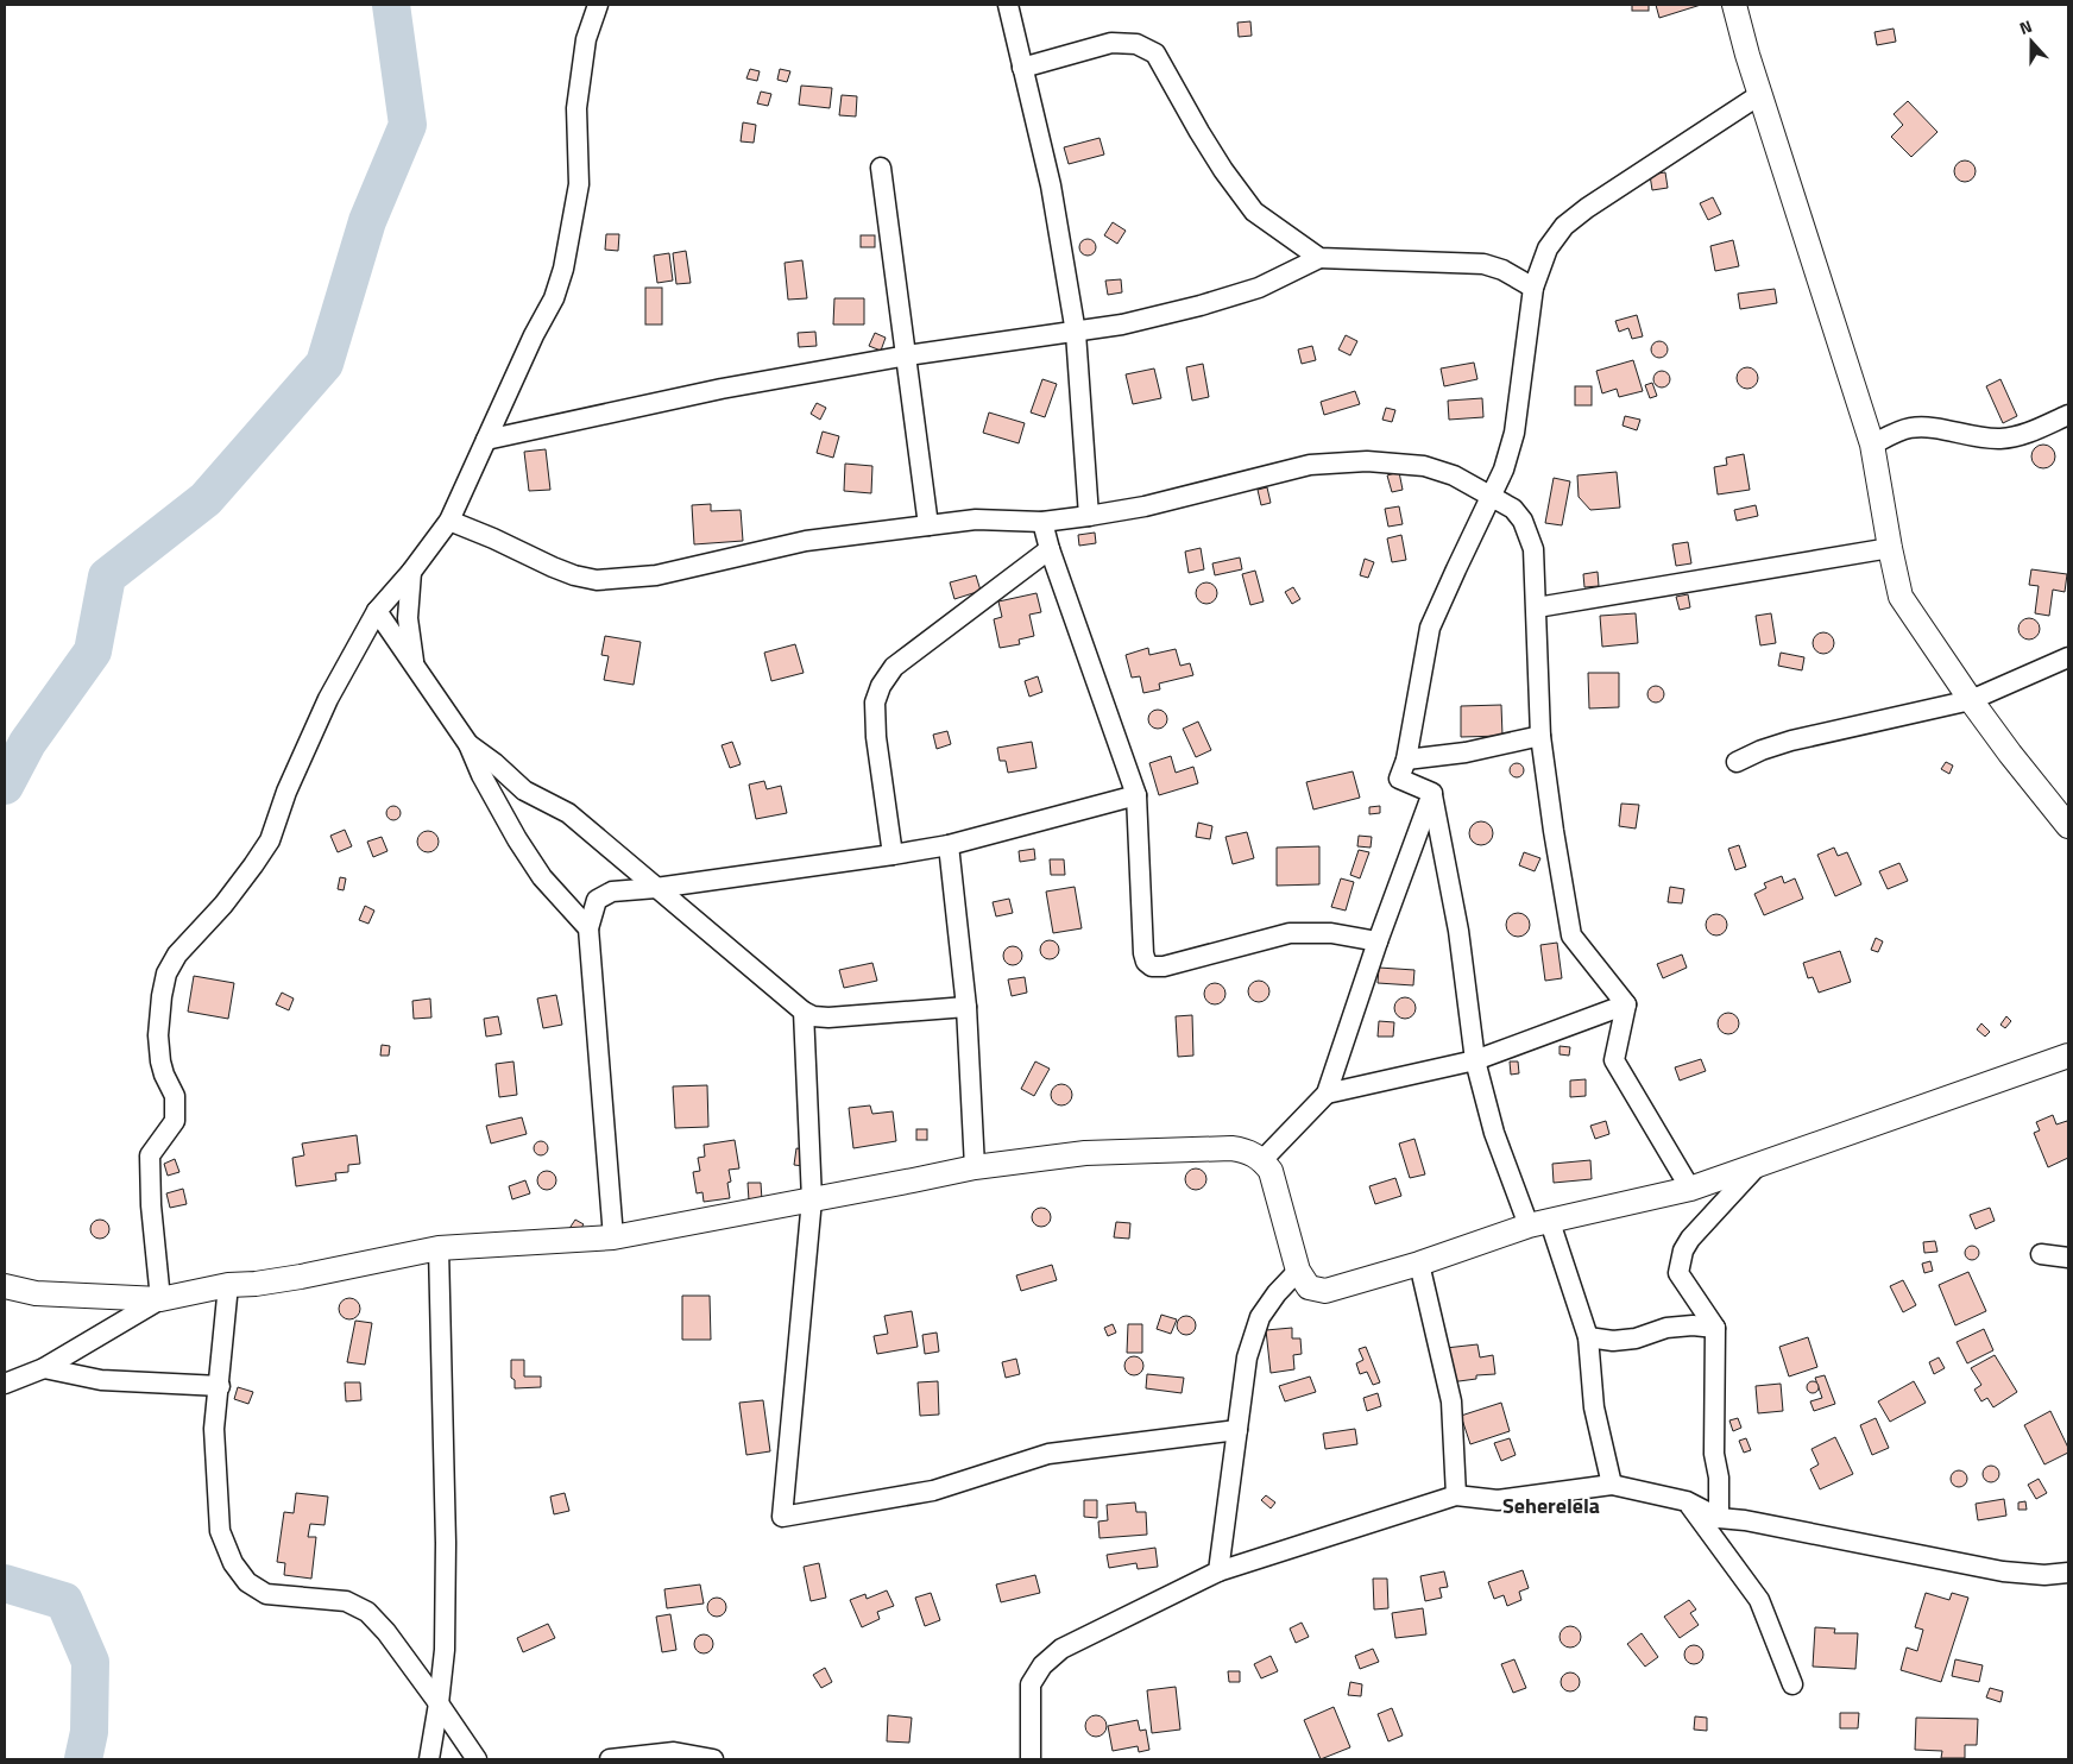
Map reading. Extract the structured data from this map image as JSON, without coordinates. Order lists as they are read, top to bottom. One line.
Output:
{"districts":["Seherelela"],"north":"top"}
